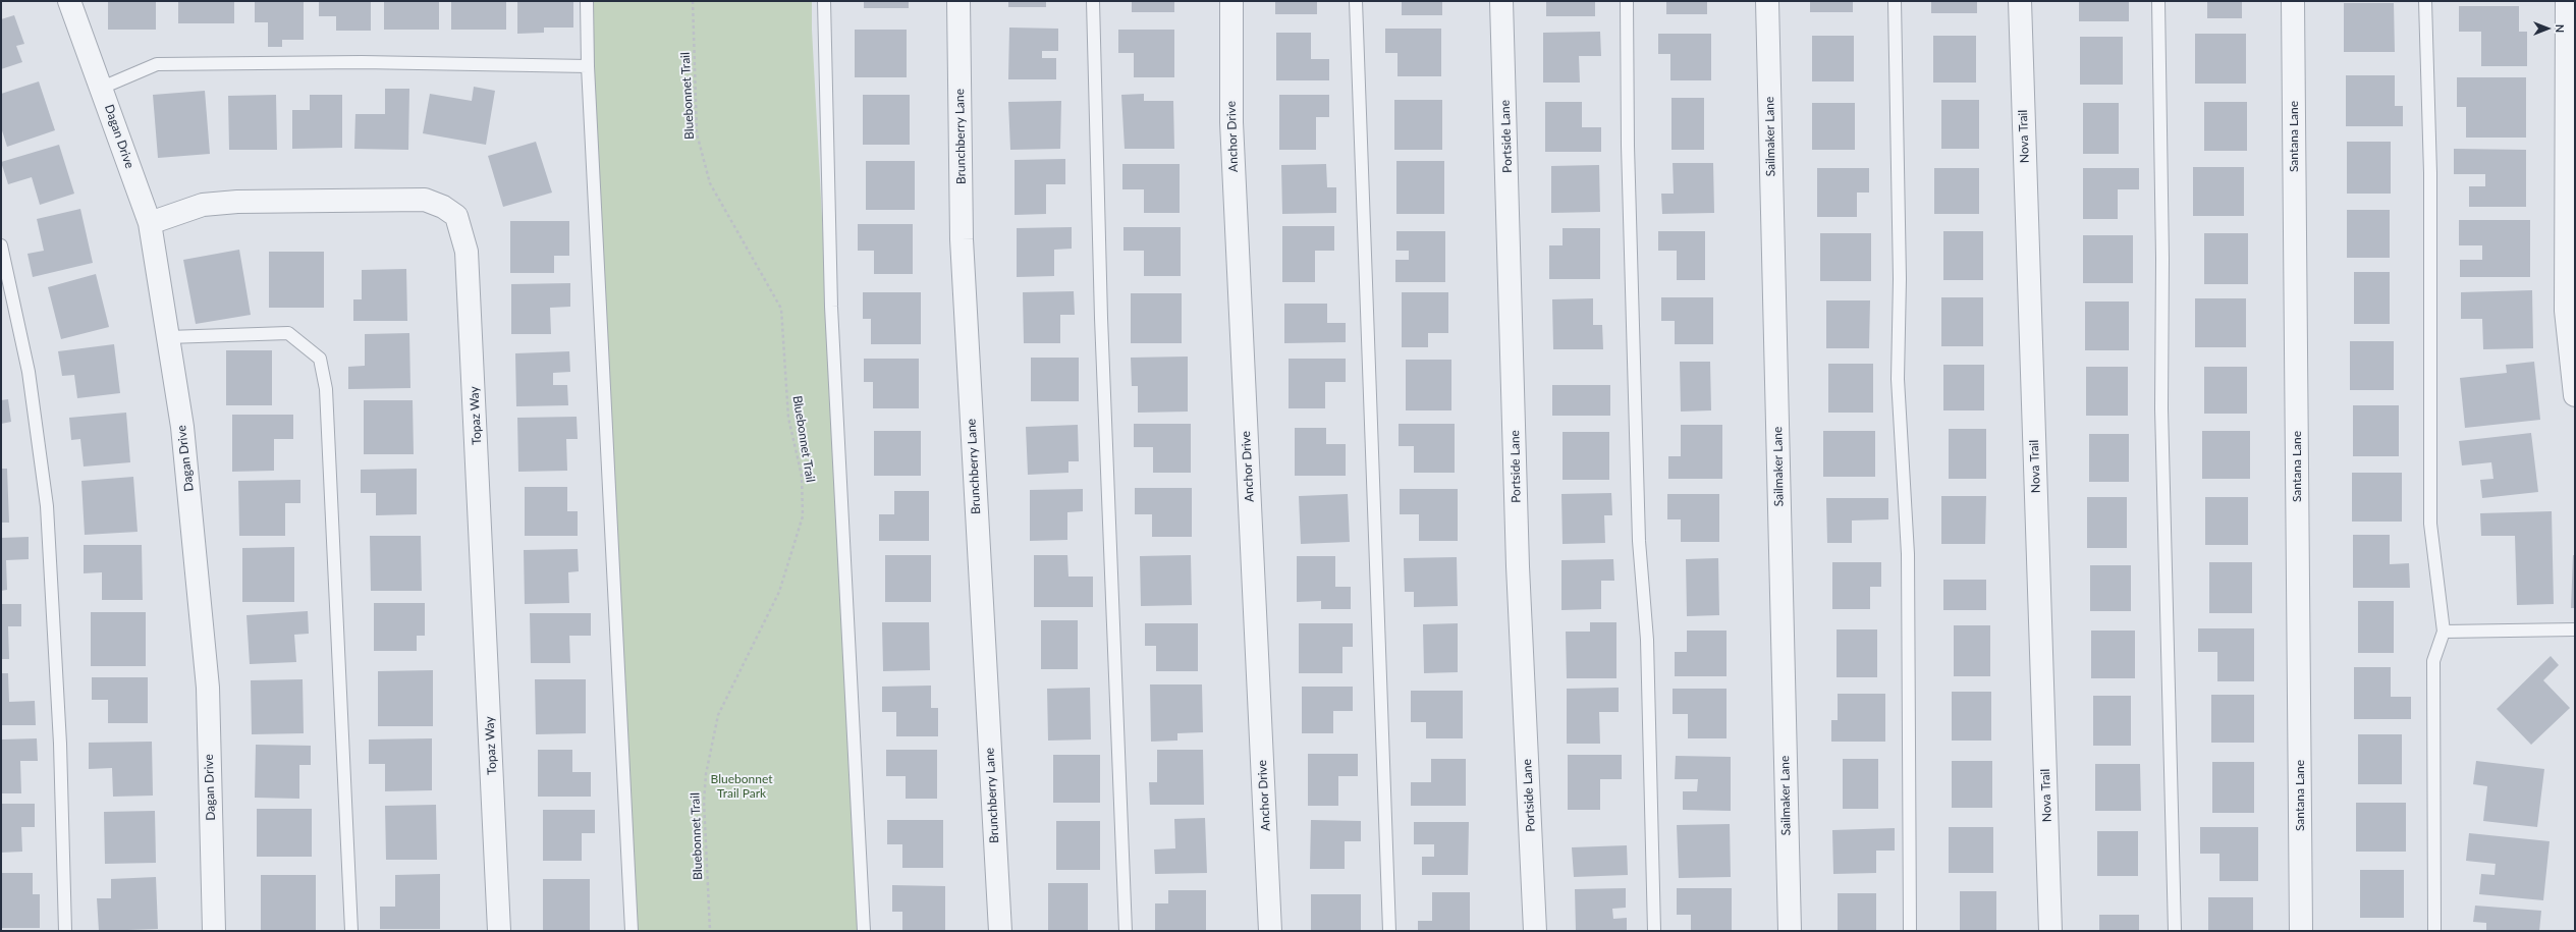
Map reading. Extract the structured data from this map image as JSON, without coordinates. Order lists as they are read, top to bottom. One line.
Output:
{"streets":{"street":["Dagan Drive","Brunchberry Lane","Anchor Drive","Portside Lane","Sailmaker Lane","Nova Trail","Santana Lane","Topaz Way"],"path":["Bluebonnet Trail"]},"crossings":[["Dagan Drive","Topaz Way"]],"parks":["Bluebonnet Trail Park"],"north":"right"}
